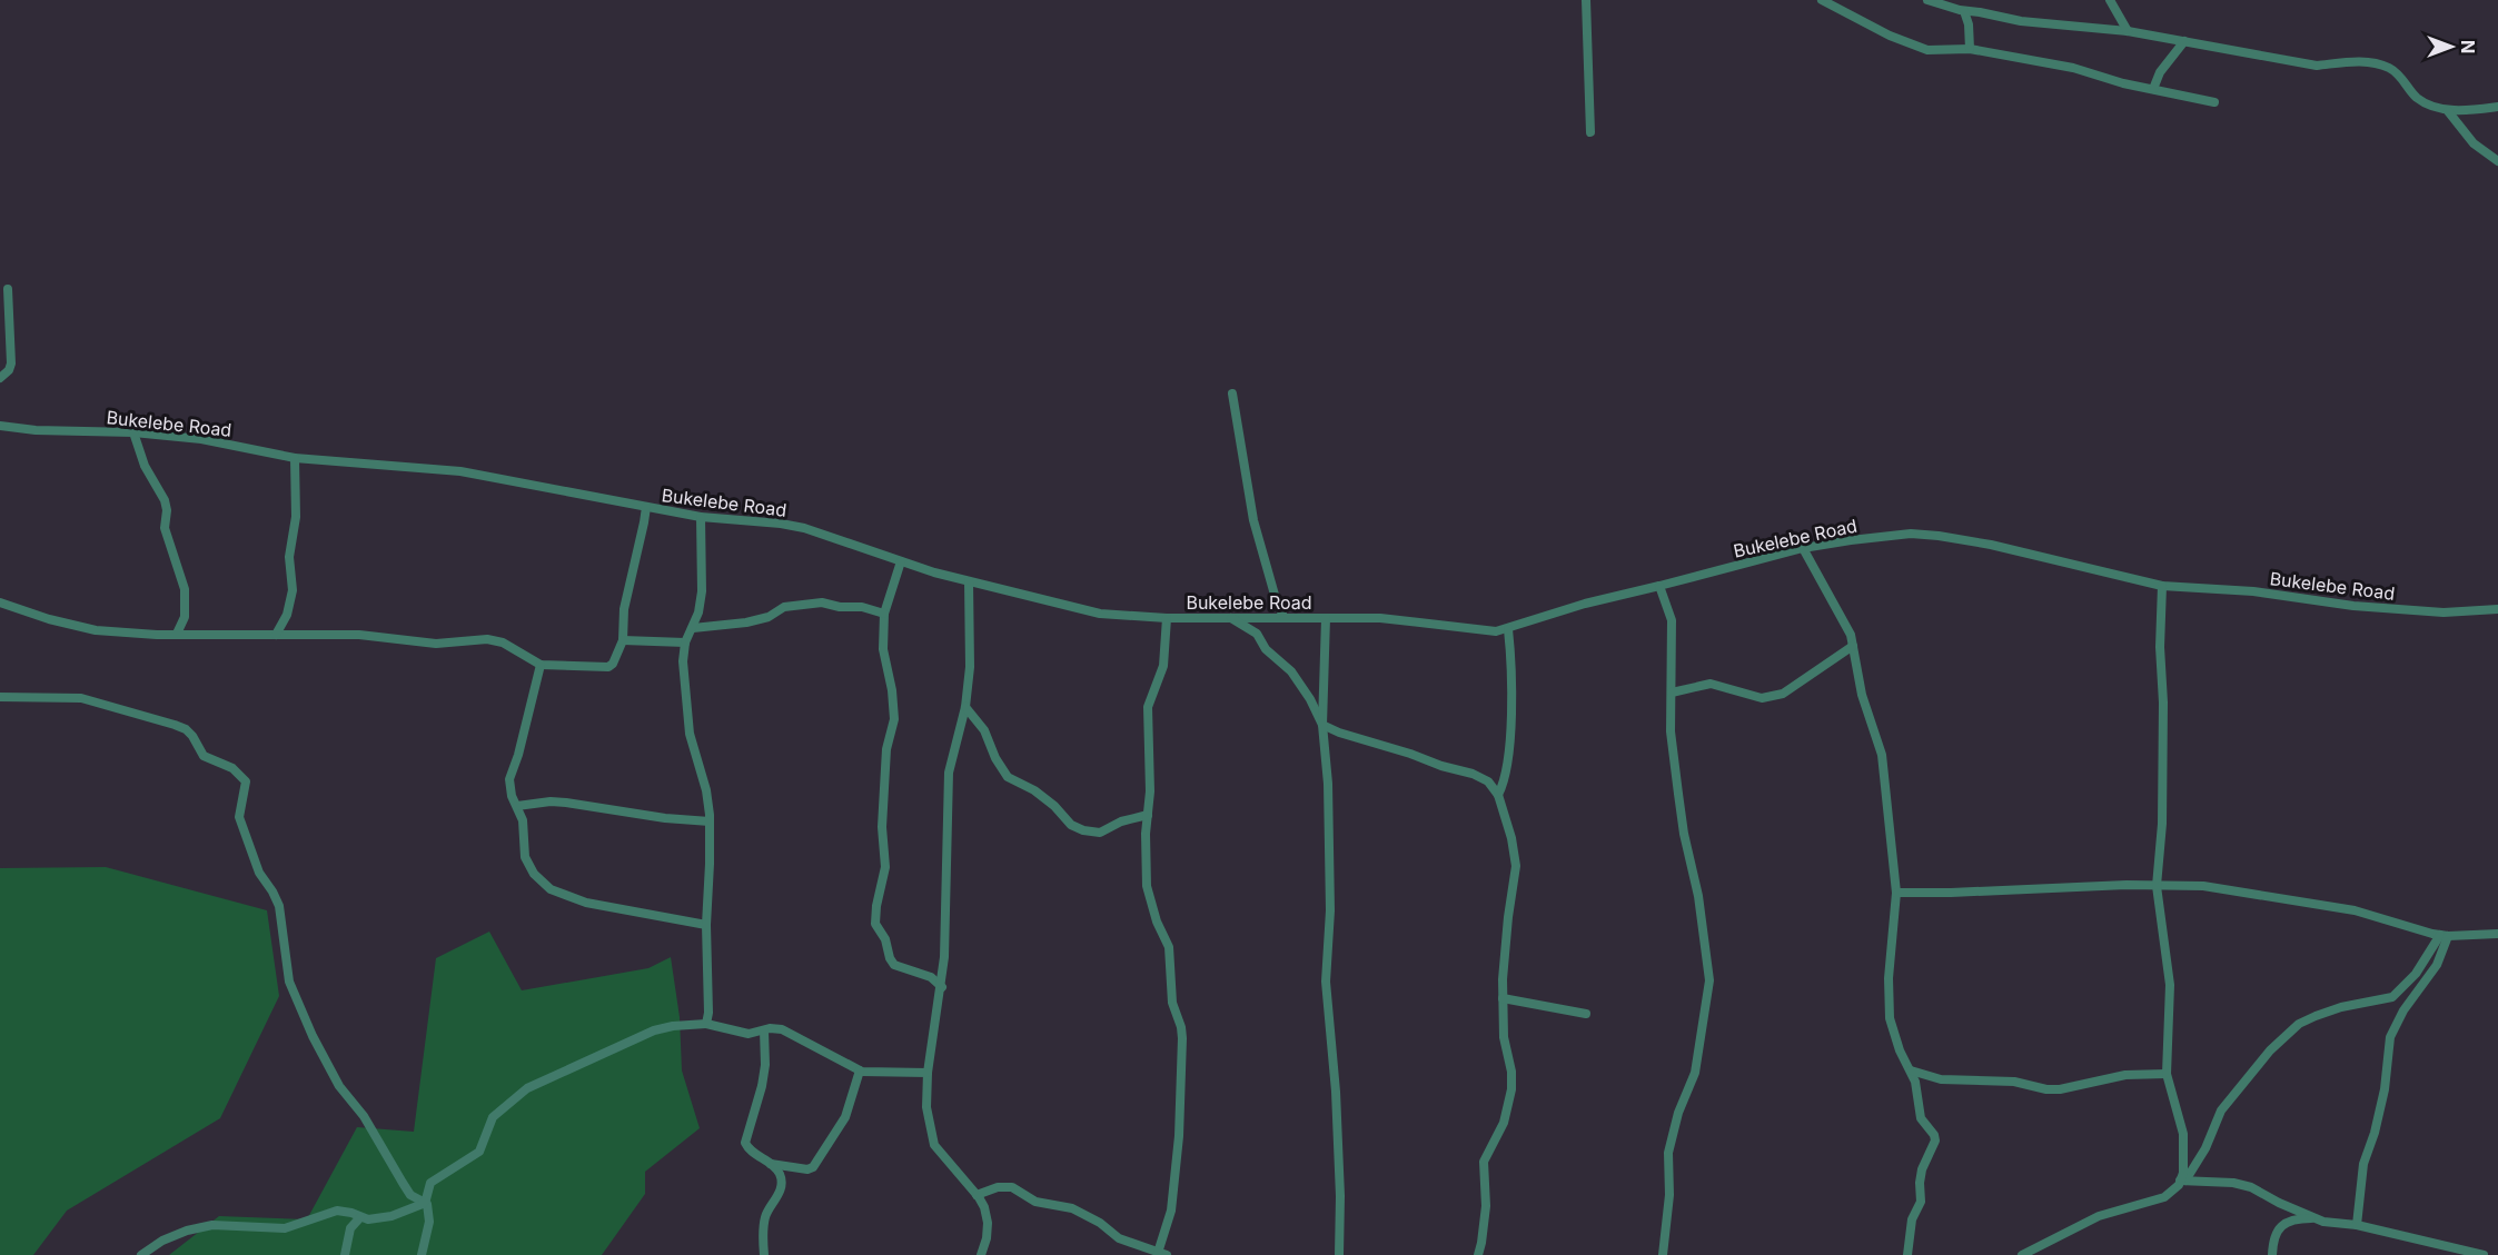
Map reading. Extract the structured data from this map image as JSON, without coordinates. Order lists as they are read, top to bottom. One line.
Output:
{"streets":{"street":["Bukelebe Road"]},"north":"right"}
